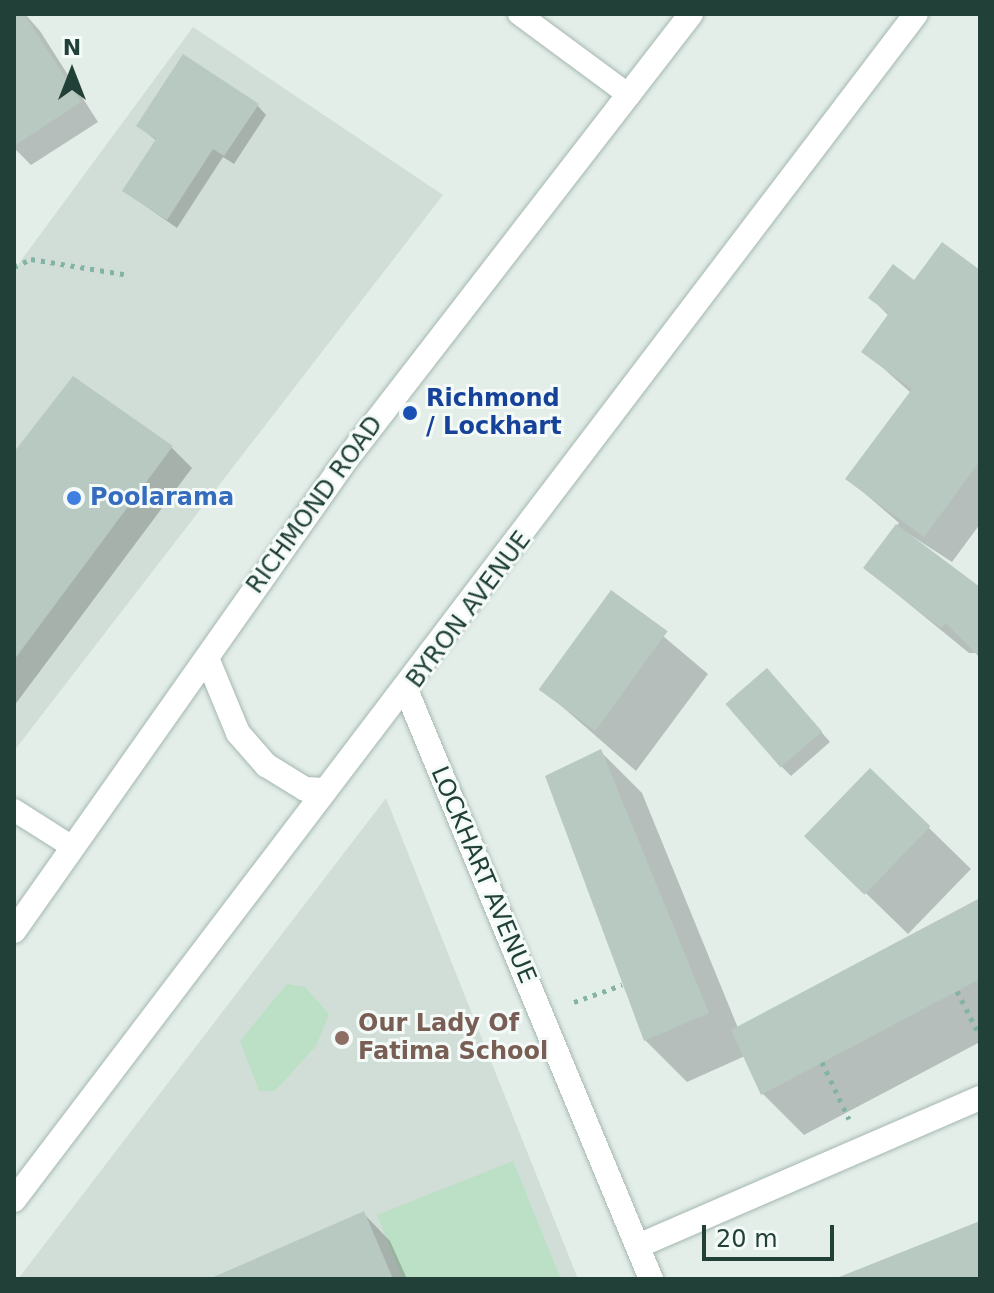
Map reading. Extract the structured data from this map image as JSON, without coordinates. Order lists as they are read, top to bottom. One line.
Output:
{"streets":{"street":["RICHMOND ROAD","BYRON AVENUE","LOCKHART AVENUE"]},"crossings":[["BYRON AVENUE","LOCKHART AVENUE"]],"places":["Richmond / Lockhart","Poolarama","Our Lady Of Fatima School"],"scale_bar":"20 m","north":"top"}
